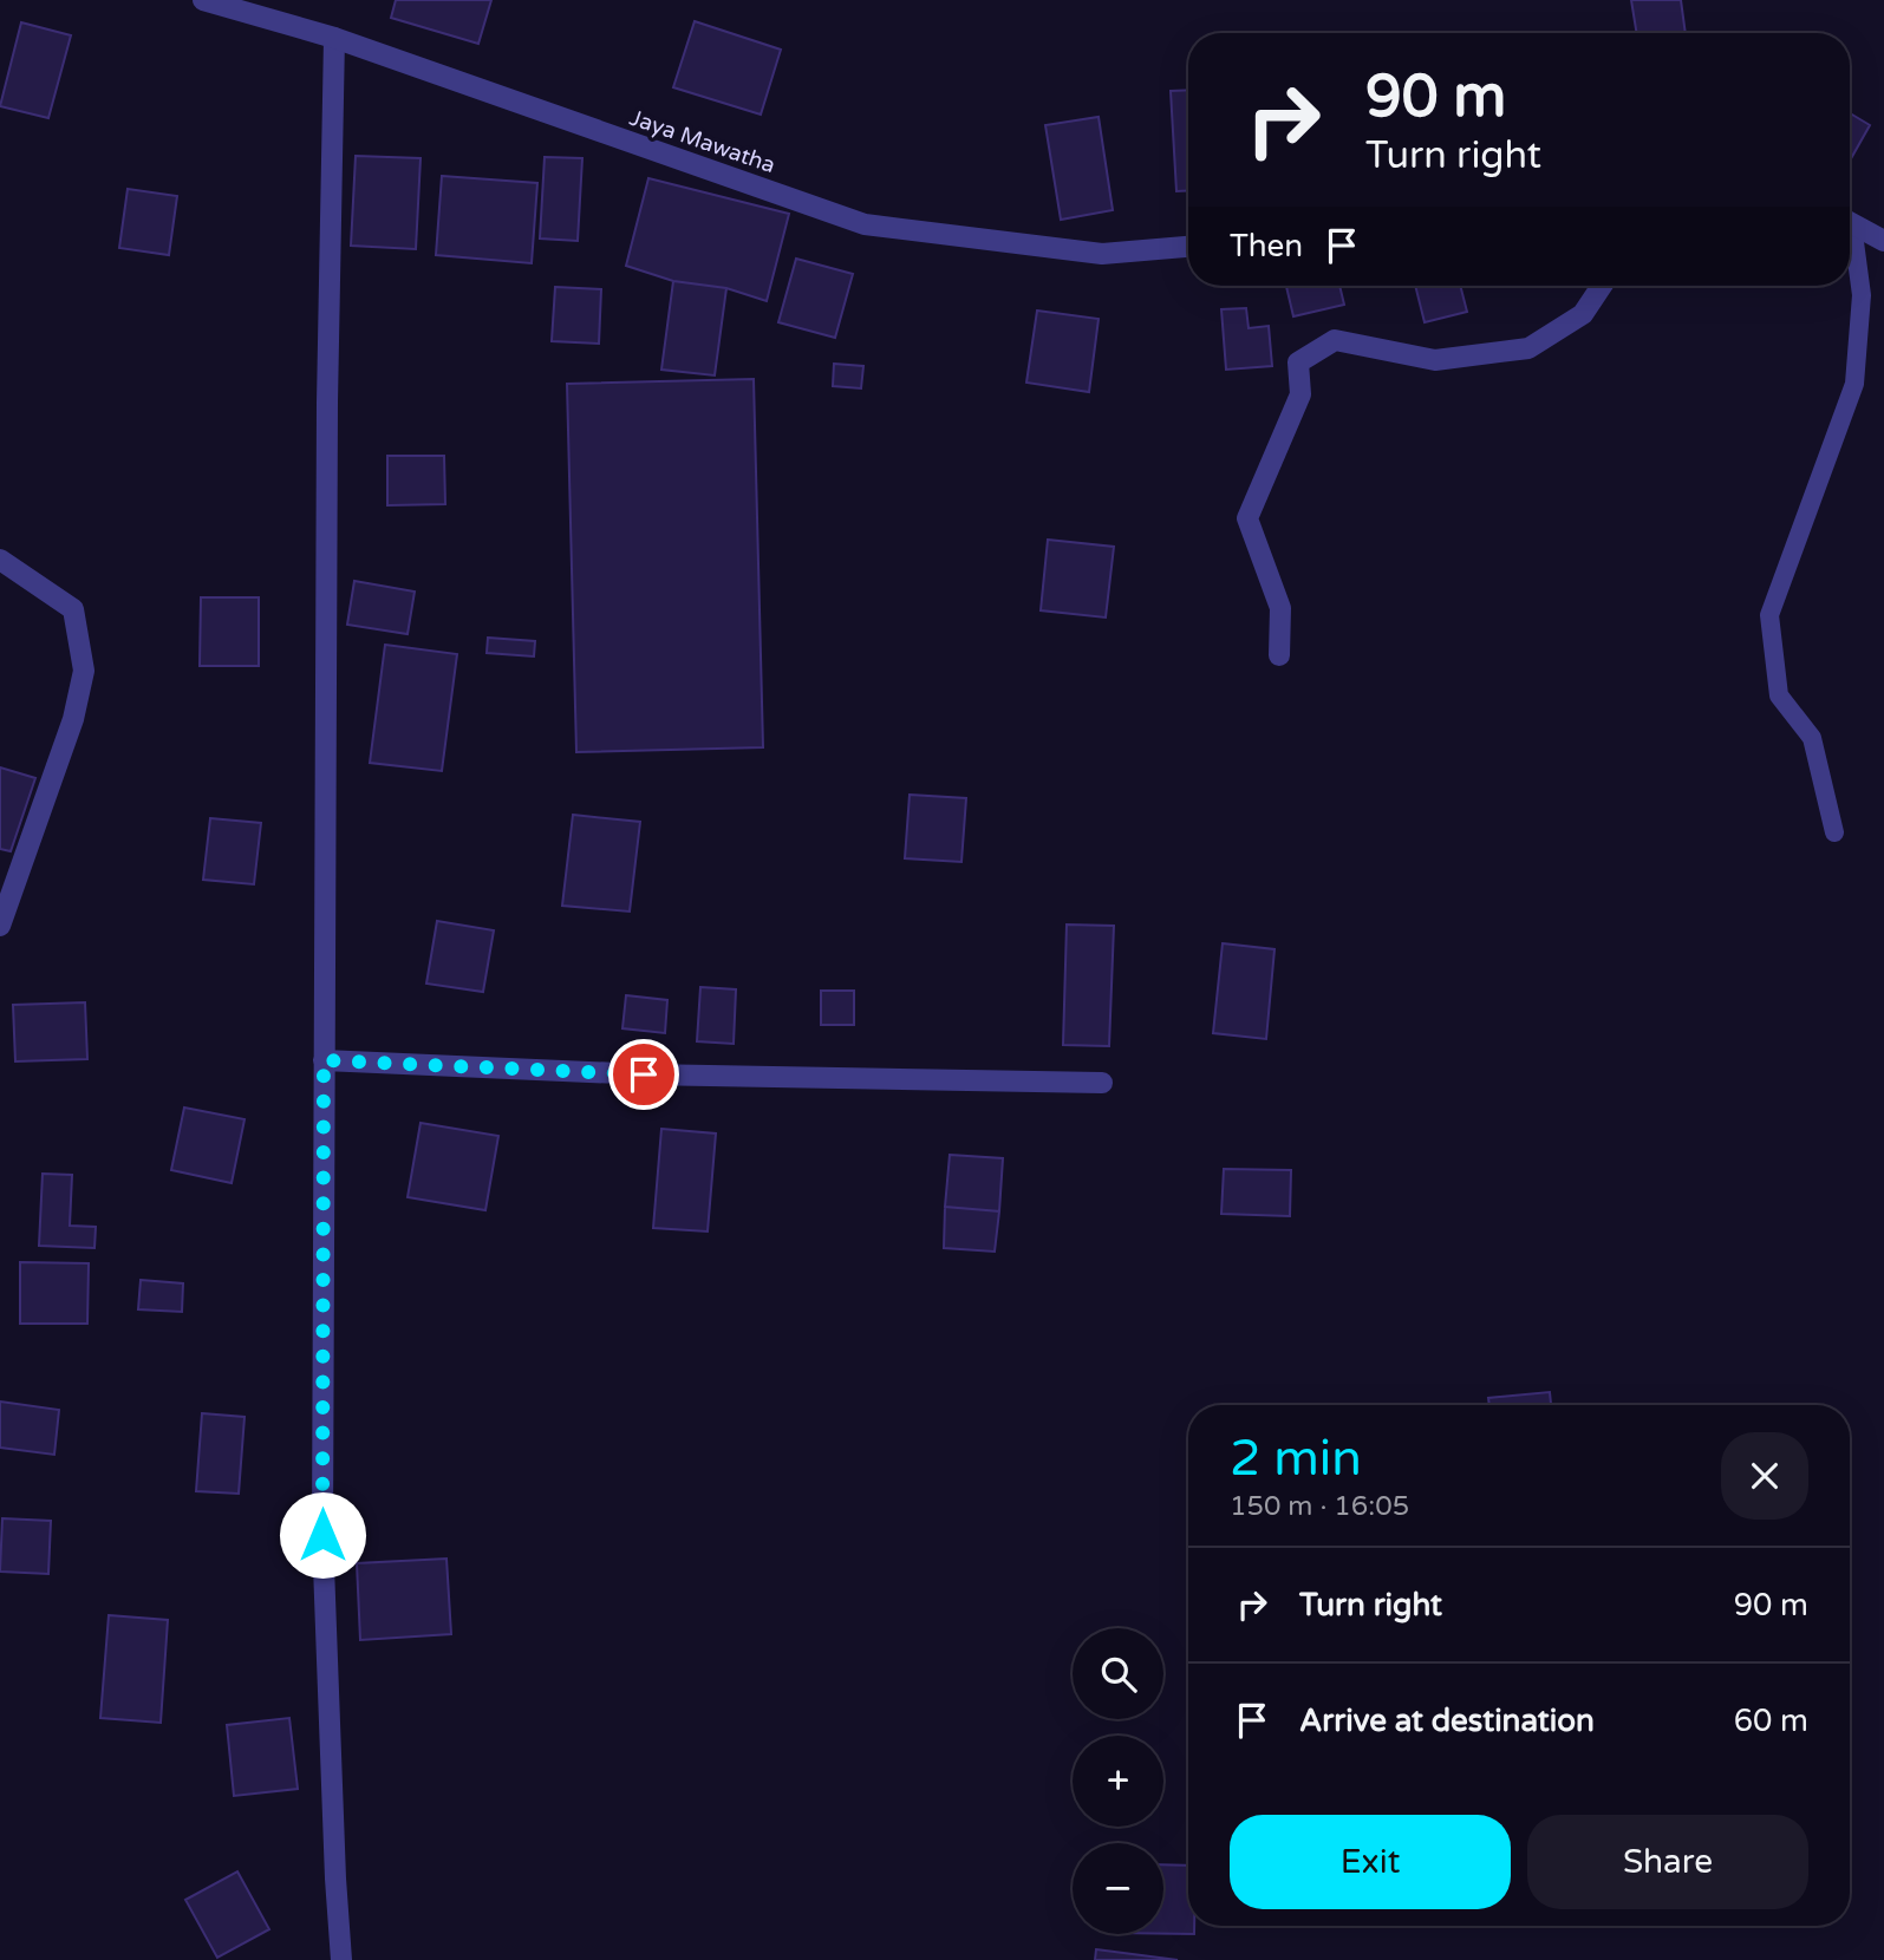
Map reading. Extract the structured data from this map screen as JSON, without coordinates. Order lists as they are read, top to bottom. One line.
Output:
{"streets":{"street":["Jaya Mawatha"]},"page":{"turn":["90 m","Turn right"],"then":"Then","heading":["2 min","150 m · 16:05"],"list":[{"name":"Turn right","value":"90 m"},{"name":"Arrive at destination","value":"60 m"}],"map_buttons":["+","−"],"buttons":["Exit","Share"]}}
